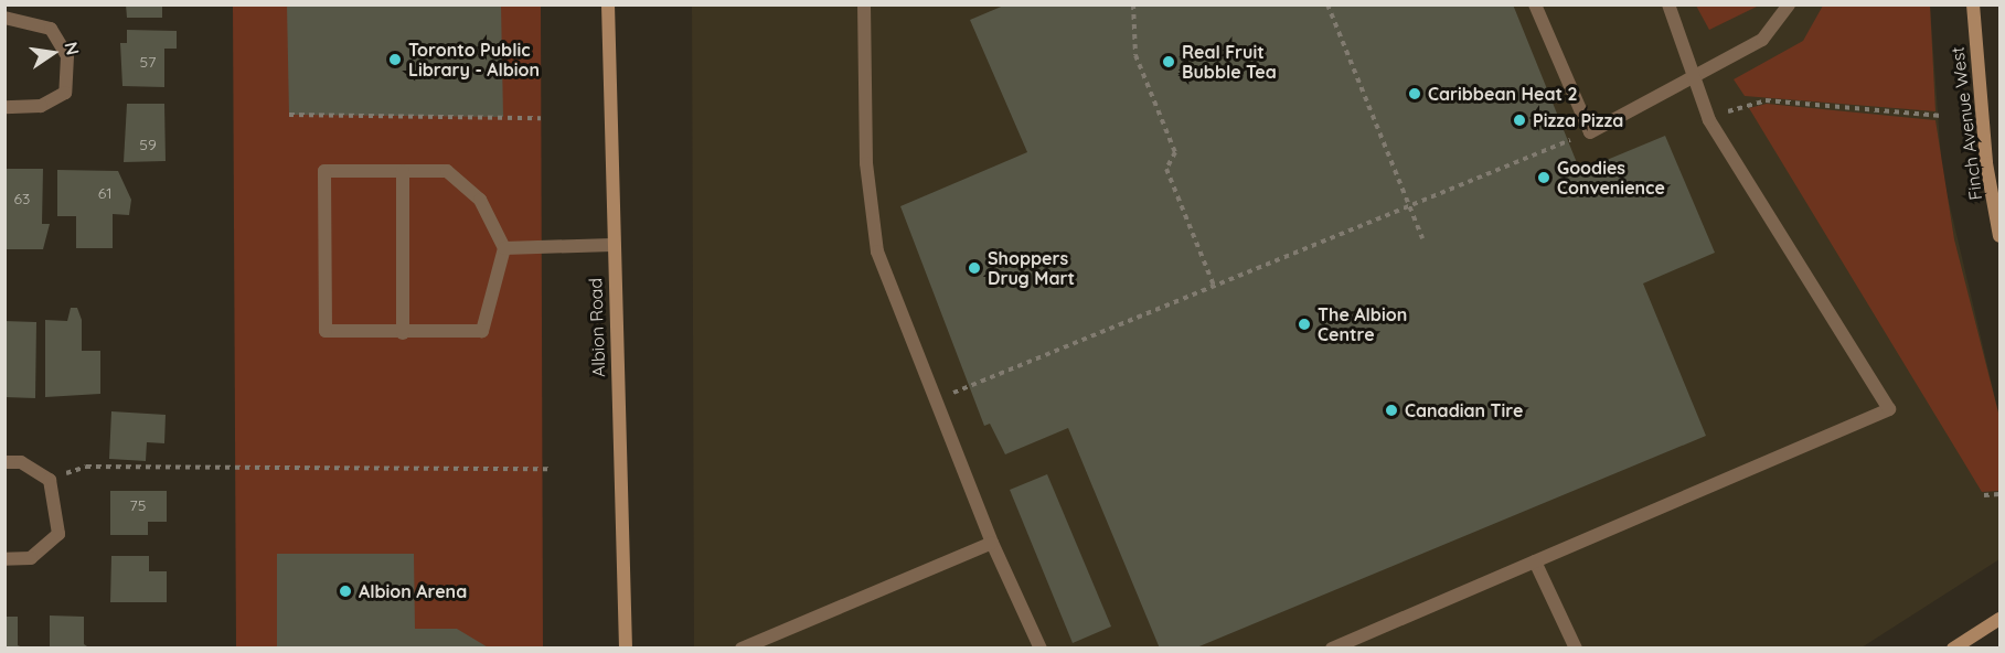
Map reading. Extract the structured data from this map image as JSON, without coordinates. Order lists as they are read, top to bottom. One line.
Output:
{"streets":{"main road":["Finch Avenue West","Albion Road"]},"places":["Toronto Public Library - Albion","Real Fruit Bubble Tea","Caribbean Heat 2","Pizza Pizza","Goodies Convenience","Shoppers Drug Mart","The Albion Centre","Canadian Tire","Albion Arena"],"house_numbers":["57","59","61","63","75"],"north":"right"}
